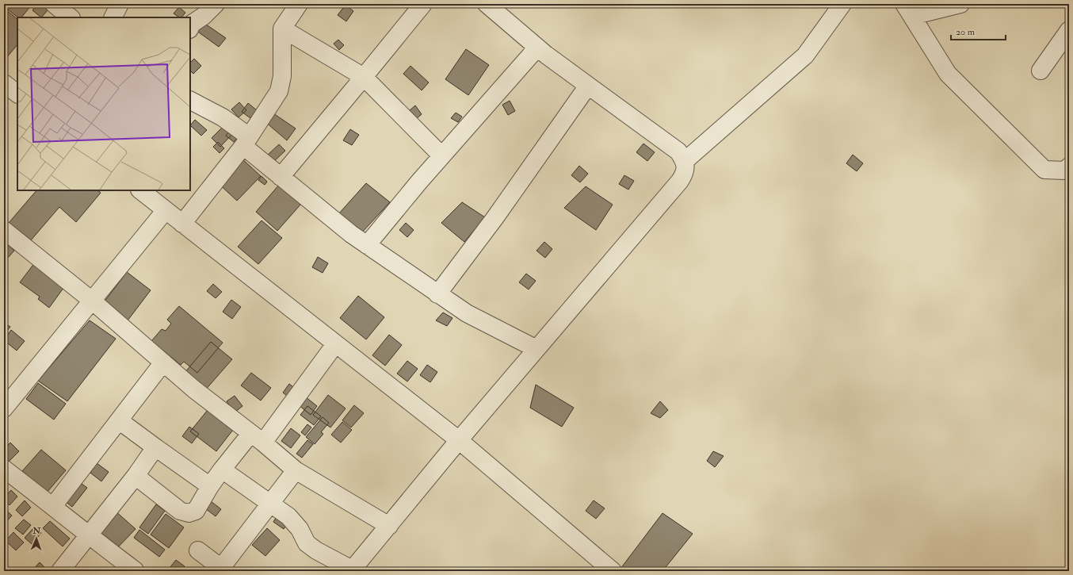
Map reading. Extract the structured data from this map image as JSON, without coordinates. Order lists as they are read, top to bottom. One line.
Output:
{"scale_bar":"20 m","north":"top"}
